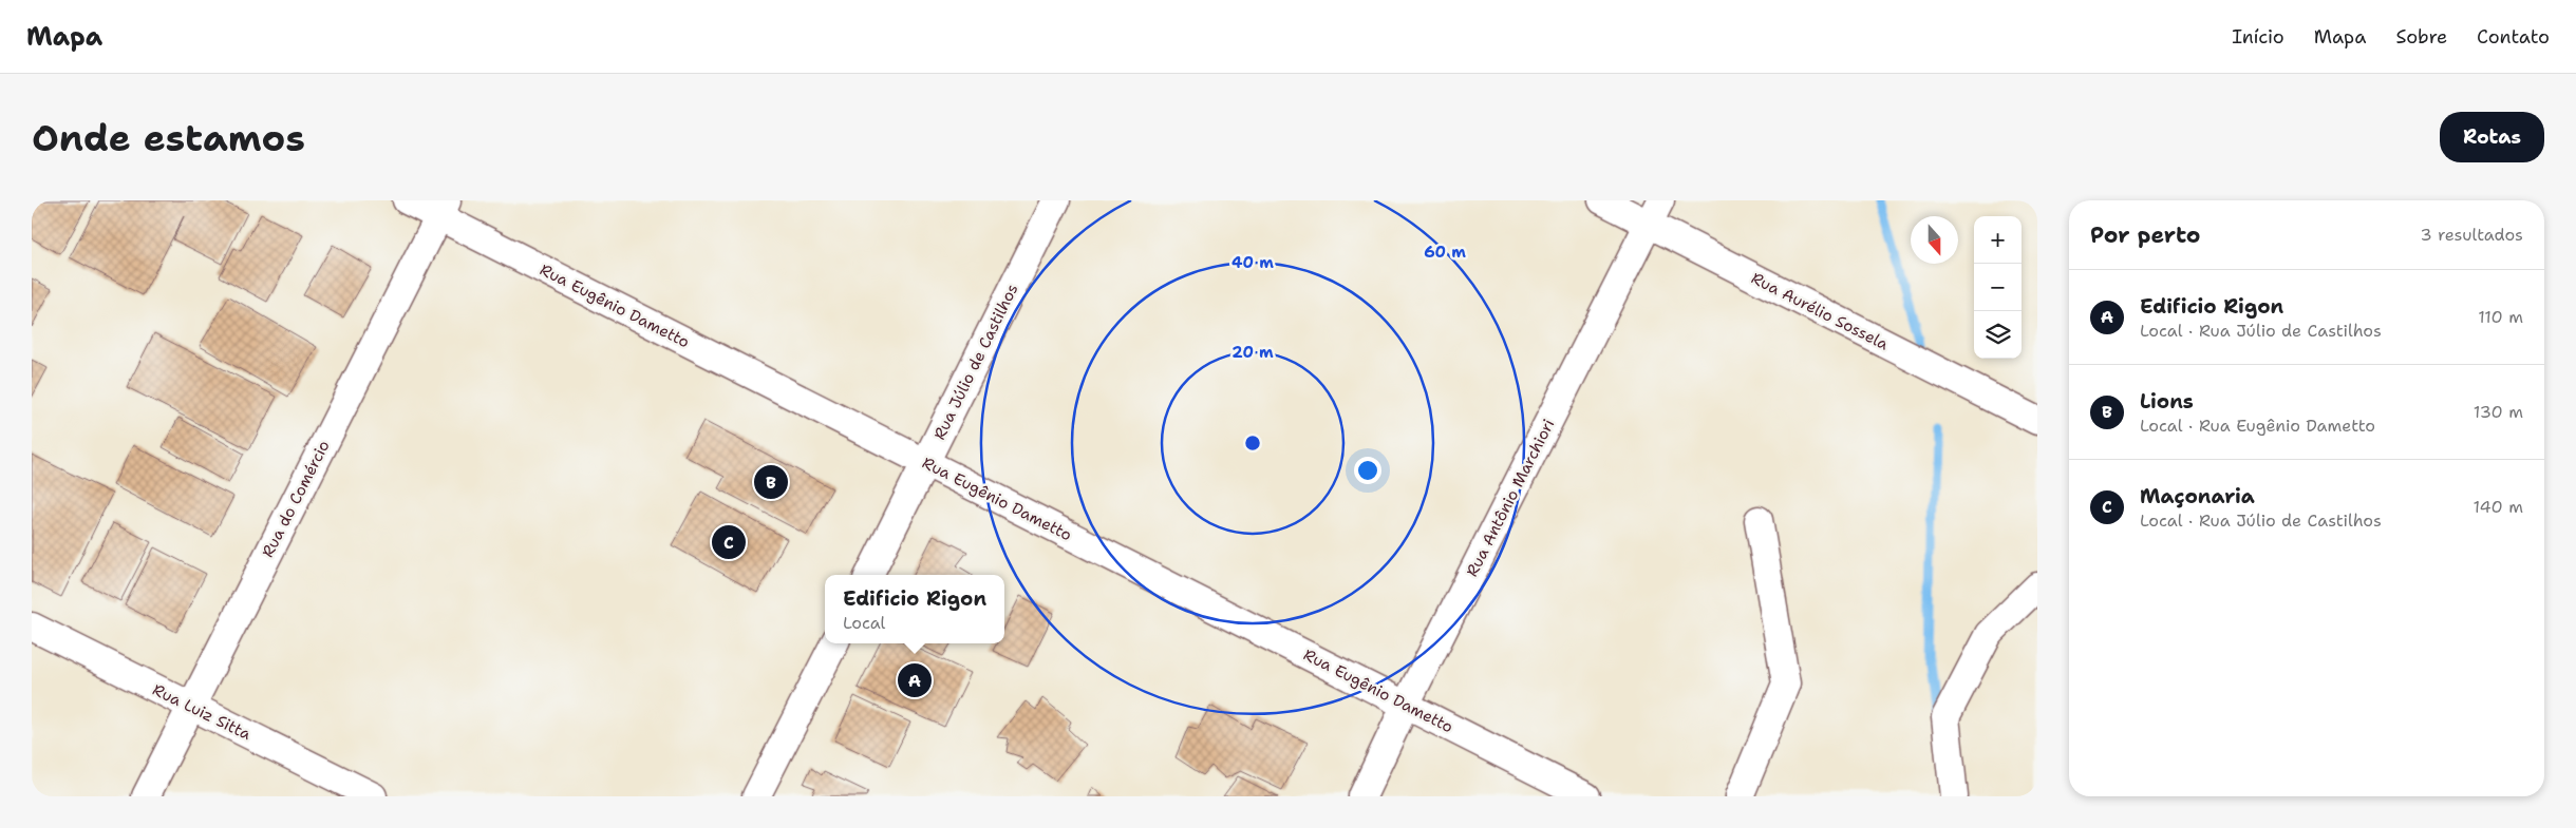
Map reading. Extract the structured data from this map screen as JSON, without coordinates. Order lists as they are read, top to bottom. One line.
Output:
{"streets":{"street":["Rua Eugênio Dametto","Rua Aurélio Sossela","Rua Júlio de Castilhos","Rua Antônio Marchiori","Rua do Comércio","Rua Luiz Sitta"]},"crossings":[["Rua Eugênio Dametto","Rua Júlio de Castilhos"],["Rua Eugênio Dametto","Rua Antônio Marchiori"],["Rua Eugênio Dametto","Rua do Comércio"],["Rua Aurélio Sossela","Rua Antônio Marchiori"],["Rua do Comércio","Rua Luiz Sitta"]],"north":"bottom","page":{"header":"Mapa","nav":["Início","Mapa","Sobre","Contato"],"buttons":"Rotas","title":"Onde estamos","heading":["Por perto","3 resultados"],"map_buttons":["+","−"],"list":[{"mark":"A","name":"Edificio Rigon","note":"Local · Rua Júlio de Castilhos","value":"110 m"},{"mark":"B","name":"Lions","note":"Local · Rua Eugênio Dametto","value":"130 m"},{"mark":"C","name":"Maçonaria","note":"Local · Rua Júlio de Castilhos","value":"140 m"}],"pins":["B","C","A"],"popup":["Edificio Rigon","Local"]},"rings":["60 m","40 m","20 m"]}
